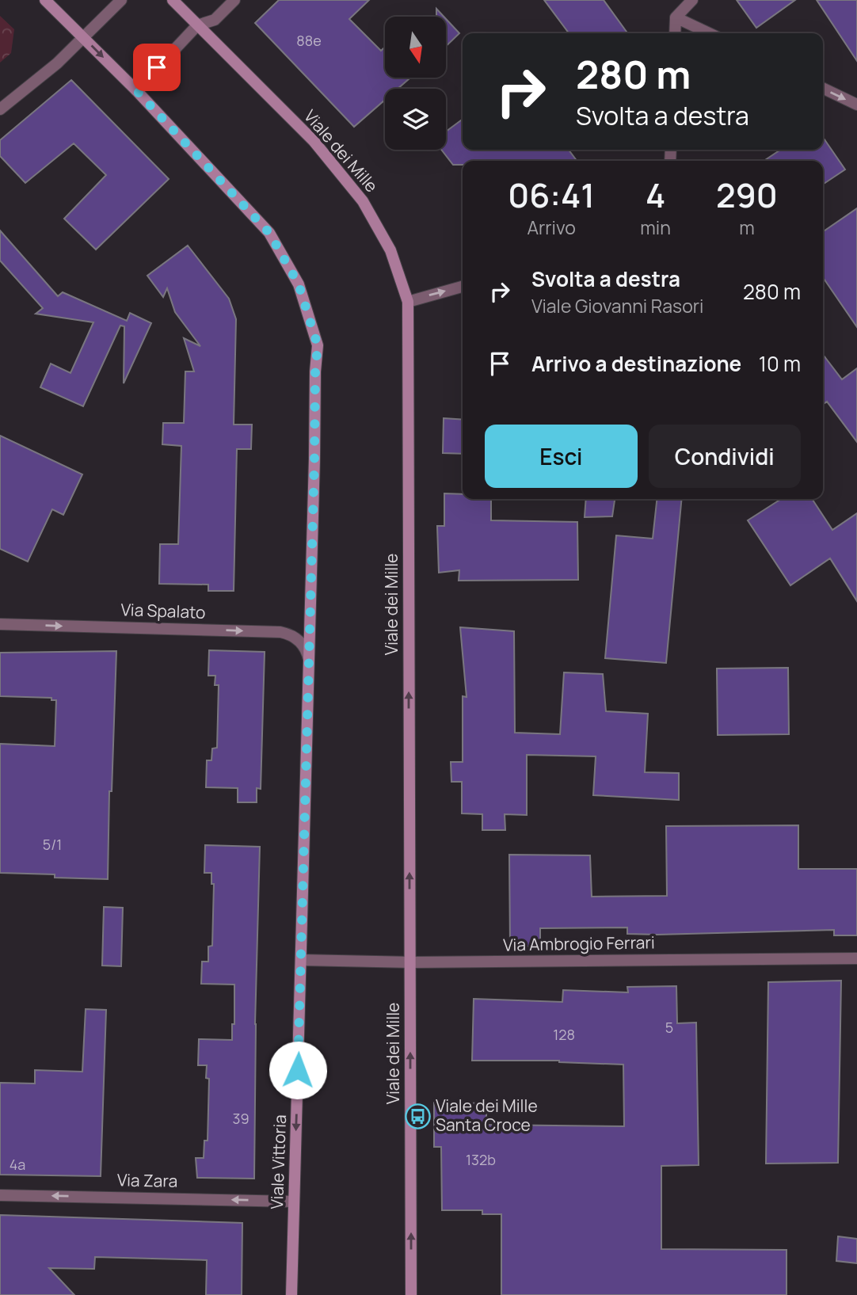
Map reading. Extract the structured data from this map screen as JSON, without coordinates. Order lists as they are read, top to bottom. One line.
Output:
{"streets":{"main road":["Viale dei Mille","Viale Vittoria"],"street":["Via Spalato","Via Ambrogio Ferrari","Via Zara"]},"crossings":[["Viale dei Mille","Via Ambrogio Ferrari"],["Via Spalato","Viale Vittoria"],["Via Ambrogio Ferrari","Viale Vittoria"],["Viale Vittoria","Via Zara"]],"one_way":["Viale dei Mille","Via Spalato","Via Zara"],"places":{"bus stop":["Viale dei Mille Santa Croce"]},"house_numbers":["88e","5/1","5","128","39","132b","4a"],"north":"bottom","page":{"turn":["280 m","Svolta a destra"],"eta":["06:41","Arrivo","4","min","290","m"],"list":[{"name":"Svolta a destra","note":"Viale Giovanni Rasori","value":"280 m"},{"name":"Arrivo a destinazione","value":"10 m"}],"buttons":["Esci","Condividi"]}}
